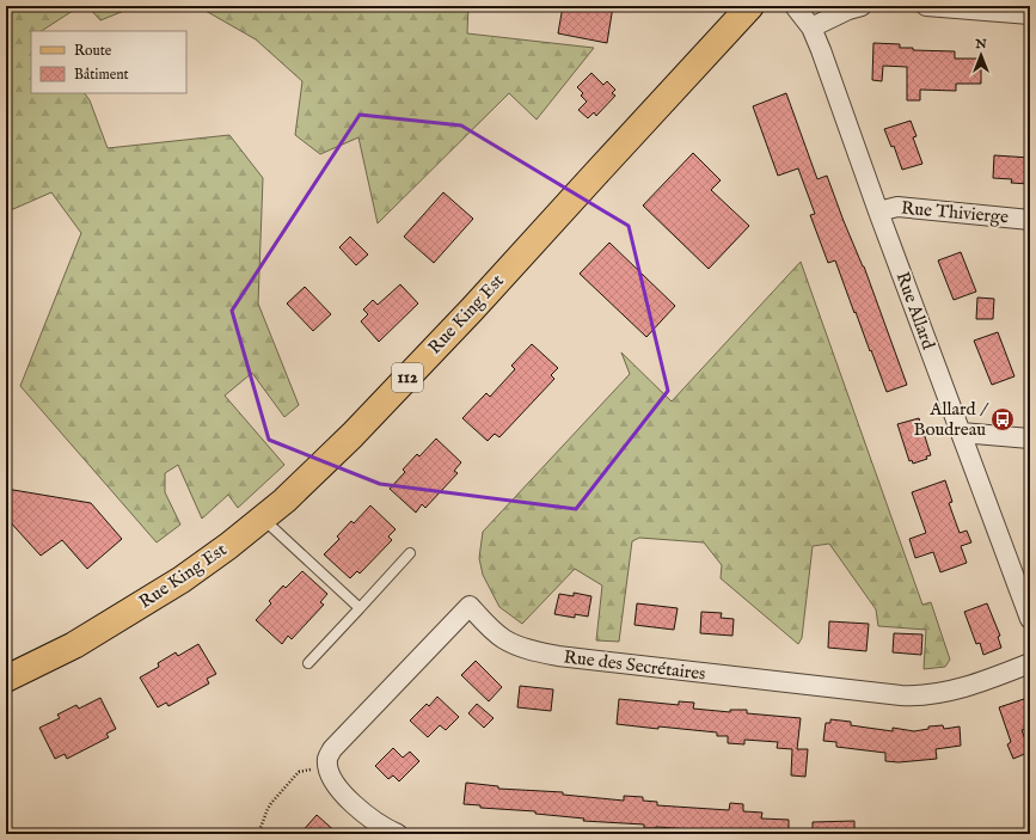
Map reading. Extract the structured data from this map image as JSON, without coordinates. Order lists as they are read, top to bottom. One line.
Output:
{"streets":{"main road":["Rue King Est","112"],"street":["Rue Thivierge","Rue Allard","Rue des Secrétaires"]},"crossings":[["Rue Thivierge","Rue Allard"]],"places":{"bus stop":["Allard / Boudreau"]},"legend":["Route","Bâtiment"],"north":"top"}
